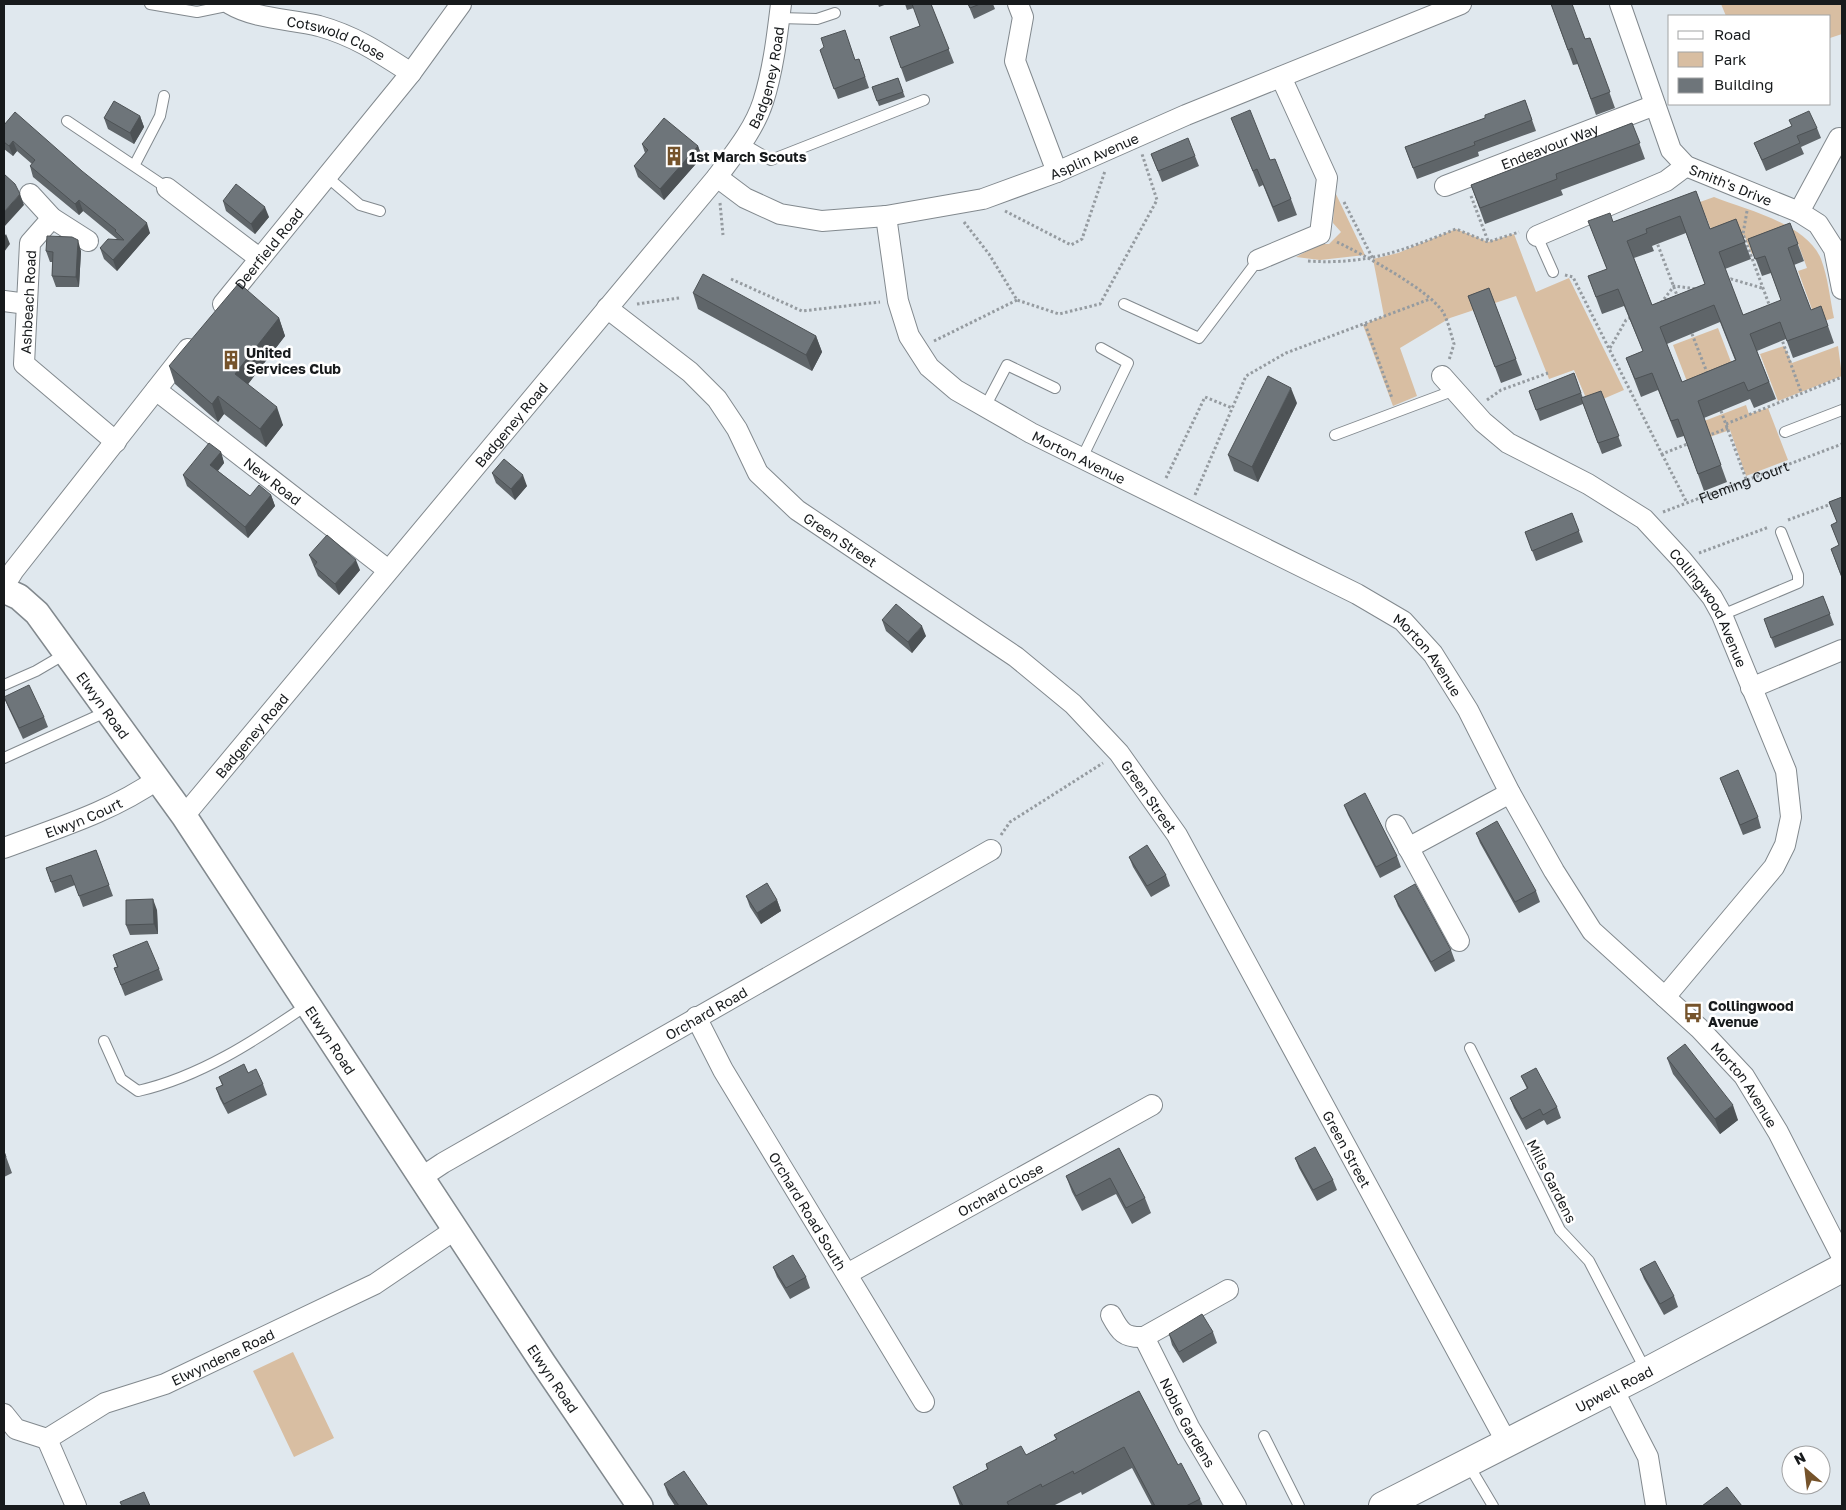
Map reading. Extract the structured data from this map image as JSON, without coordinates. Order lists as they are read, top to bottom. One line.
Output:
{"streets":{"main road":["Upwell Road"],"street":["Cotswold Close","Badgeney Road","Endeavour Way","Asplin Avenue","Smith's Drive","Deerfield Road","Ashbeach Road","Morton Avenue","New Road","Green Street","Collingwood Avenue","Elwyn Road","Elwyn Court","Orchard Road","Orchard Close","Orchard Road South","Elwyndene Road","Noble Gardens"],"lane":["Mills Gardens"],"path":["Fleming Court"]},"crossings":[["Cotswold Close","Deerfield Road"],["Badgeney Road","Asplin Avenue"],["Badgeney Road","New Road"],["Badgeney Road","Green Street"],["Badgeney Road","Elwyn Road"],["Endeavour Way","Smith's Drive"],["Asplin Avenue","Morton Avenue"],["Deerfield Road","Ashbeach Road"],["Deerfield Road","New Road"],["Deerfield Road","Elwyn Road"],["Morton Avenue","Collingwood Avenue"],["Fleming Court","Collingwood Avenue"],["Green Street","Upwell Road"],["Elwyn Road","Elwyn Court"],["Elwyn Road","Orchard Road"],["Elwyn Road","Elwyndene Road"],["Orchard Road","Orchard Road South"],["Mills Gardens","Upwell Road"],["Orchard Close","Orchard Road South"]],"places":{"building":["1st March Scouts","United Services Club"],"bus stop":["Collingwood Avenue"]},"legend":["Road","Park","Building"],"north":"top left"}
